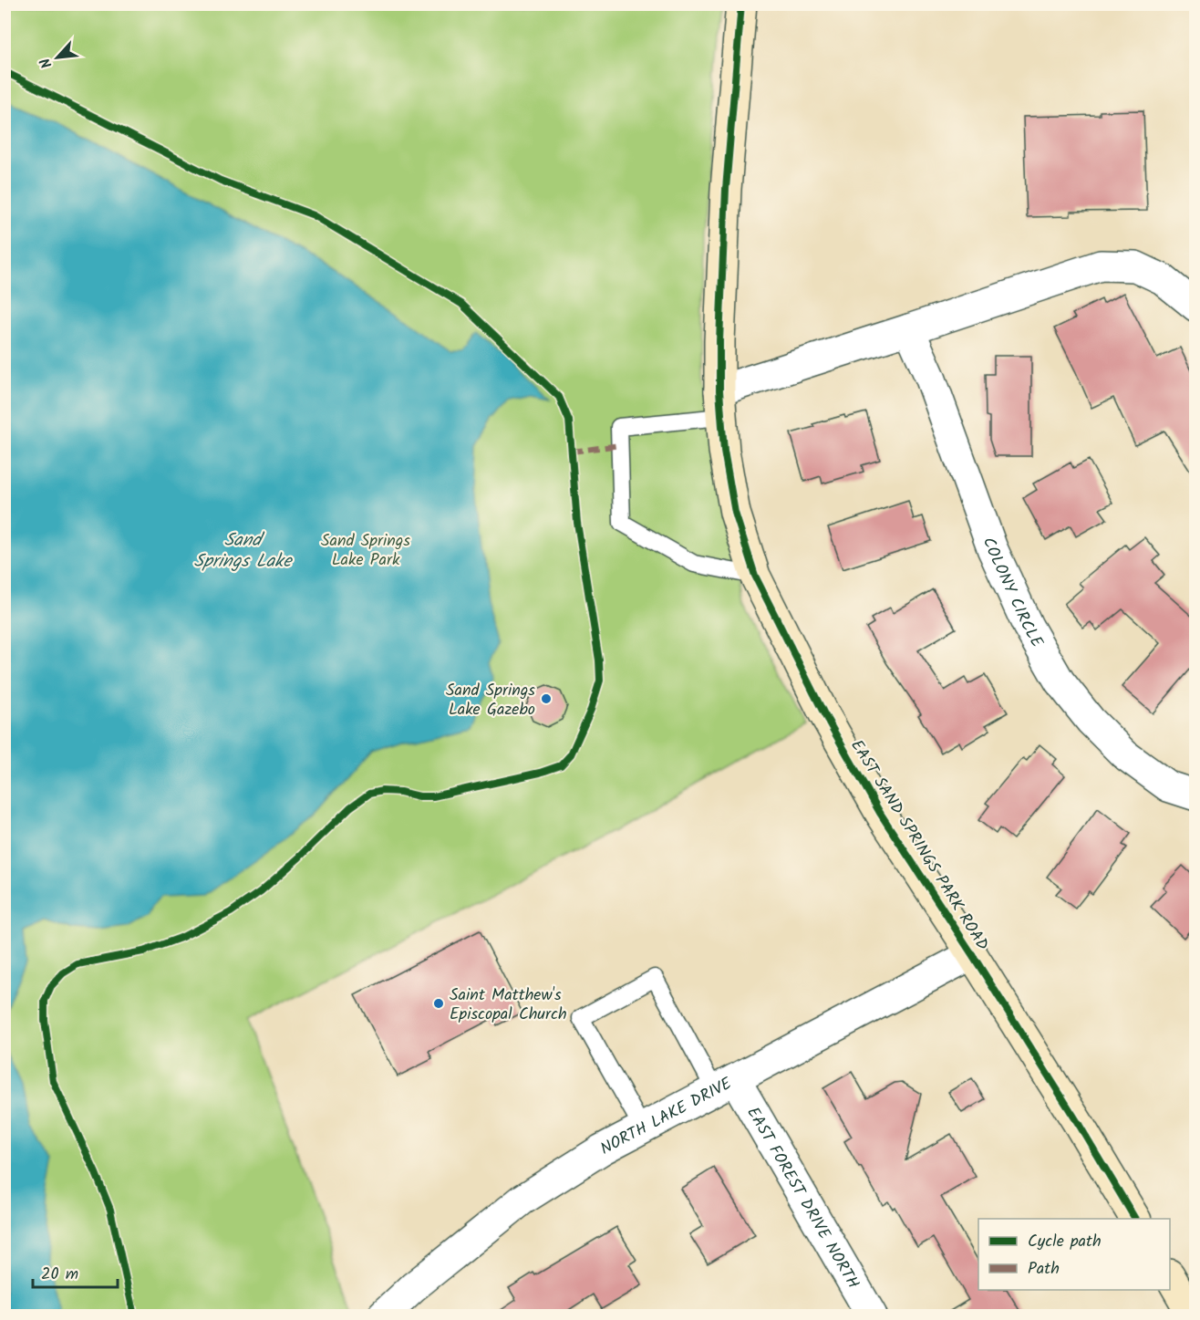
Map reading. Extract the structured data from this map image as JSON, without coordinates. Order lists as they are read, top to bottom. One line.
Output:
{"streets":{"street":["COLONY CIRCLE","EAST SAND SPRINGS PARK ROAD","NORTH LAKE DRIVE","EAST FOREST DRIVE NORTH"]},"crossings":[["EAST SAND SPRINGS PARK ROAD","NORTH LAKE DRIVE"],["NORTH LAKE DRIVE","EAST FOREST DRIVE NORTH"]],"water":["Sand Springs Lake"],"parks":["Sand Springs Lake Park"],"places":["Sand Springs Lake Gazebo","Saint Matthew's Episcopal Church"],"legend":["Cycle path","Path"],"scale_bar":"20 m","north":"bottom left"}
